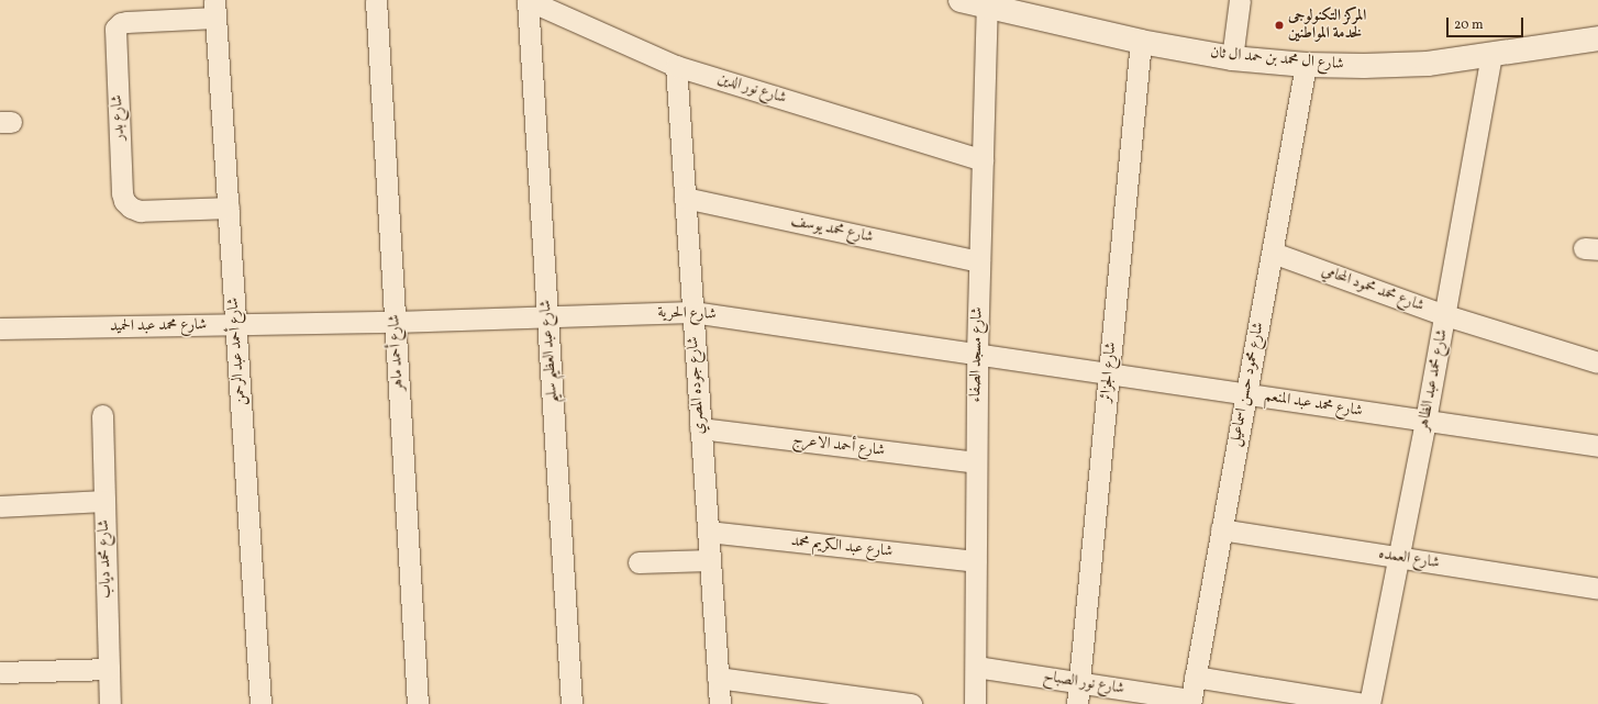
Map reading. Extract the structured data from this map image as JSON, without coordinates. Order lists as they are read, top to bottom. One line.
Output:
{"streets":{"street":["شارع ال محمد بن حمد ال ثان","شارع نور الدين","شارع بدر","شارع محمد يوسف","شارع محمد محمود المحامي","شارع الحرية","شارع محمد عبد الحميد","شارع أحمد عبد الرحمن","شارع عبد العظيم سليم","شارع أحمد ماهر","شارع مسجد الصفاء","شارع الجزائر","شارع محمد عبد الظاهر","شارع محمود حسن اسماعيل","شارع جوده المصري","شارع محمد عبد المنعم","شارع أحمد الاعرج","شارع عبد الكريم محمد","شارع محمد دياب","شارع العمده","شارع نور الصباح"]},"crossings":[["شارع ال محمد بن حمد ال ثان","شارع مسجد الصفاء"],["شارع ال محمد بن حمد ال ثان","شارع الجزائر"],["شارع ال محمد بن حمد ال ثان","شارع محمد عبد الظاهر"],["شارع ال محمد بن حمد ال ثان","شارع محمود حسن اسماعيل"],["شارع نور الدين","شارع عبد العظيم سليم"],["شارع نور الدين","شارع مسجد الصفاء"],["شارع نور الدين","شارع جوده المصري"],["شارع بدر","شارع أحمد عبد الرحمن"],["شارع محمد يوسف","شارع مسجد الصفاء"],["شارع محمد يوسف","شارع جوده المصري"],["شارع محمد محمود المحامي","شارع محمد عبد الظاهر"],["شارع محمد محمود المحامي","شارع محمود حسن اسماعيل"],["شارع الحرية","شارع محمد عبد الحميد"],["شارع الحرية","شارع عبد العظيم سليم"],["شارع الحرية","شارع أحمد ماهر"],["شارع الحرية","شارع مسجد الصفاء"],["شارع الحرية","شارع جوده المصري"],["شارع الحرية","شارع محمد عبد المنعم"],["شارع محمد عبد الحميد","شارع أحمد عبد الرحمن"],["شارع محمد عبد الحميد","شارع أحمد ماهر"],["شارع مسجد الصفاء","شارع محمد عبد المنعم"],["شارع مسجد الصفاء","شارع أحمد الاعرج"],["شارع مسجد الصفاء","شارع عبد الكريم محمد"],["شارع مسجد الصفاء","شارع نور الصباح"],["شارع الجزائر","شارع محمد عبد المنعم"],["شارع الجزائر","شارع نور الصباح"],["شارع محمد عبد الظاهر","شارع محمد عبد المنعم"],["شارع محمد عبد الظاهر","شارع العمده"],["شارع محمود حسن اسماعيل","شارع محمد عبد المنعم"],["شارع محمود حسن اسماعيل","شارع العمده"],["شارع محمود حسن اسماعيل","شارع نور الصباح"],["شارع جوده المصري","شارع أحمد الاعرج"],["شارع جوده المصري","شارع عبد الكريم محمد"]],"places":["المركز التكنولوجى لخدمة المواطنين"],"scale_bar":"20 m"}
